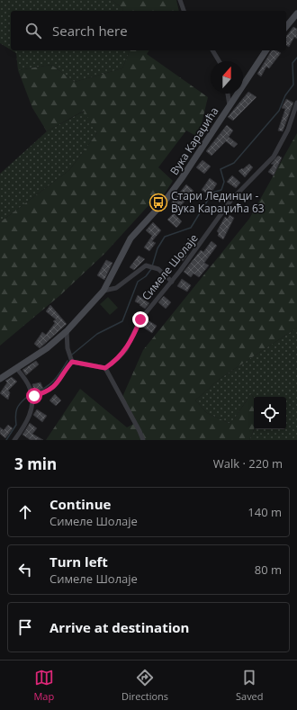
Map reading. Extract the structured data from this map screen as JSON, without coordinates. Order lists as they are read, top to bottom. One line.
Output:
{"streets":{"street":["Вука Караџића","Симеле Шолаје"]},"places":{"bus stop":["Стари Лединци - Вука Караџића 63"]},"north":"top","page":{"search":"Search here","heading":["3 min","Walk · 220 m"],"list":[["Continue","Симеле Шолаје","140 m"],["Turn left","Симеле Шолаје","80 m"],"Arrive at destination"],"nav":["Map","Directions","Saved"]}}
